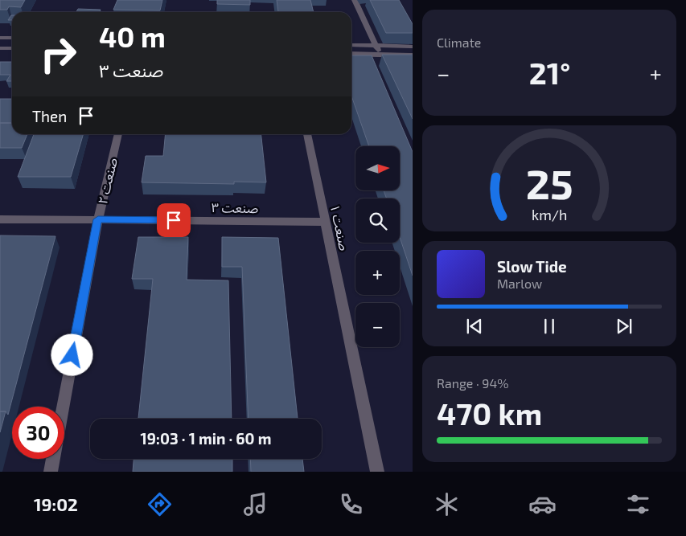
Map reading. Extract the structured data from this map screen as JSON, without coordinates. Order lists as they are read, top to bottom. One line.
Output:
{"streets":{"street":["صنعت ۲","صنعت ۳","صنعت ۱"]},"crossings":[["صنعت ۲","صنعت ۳"],["صنعت ۳","صنعت ۱"]],"north":"right","page":{"tile":["Climate",["Range · 94%","470 km"]],"turn":["40 m","صنعت ۳"],"heat":["−","21°","+"],"then":"Then","map_buttons":["+","−"],"song":["Slow Tide","Marlow"],"limit":"30","trip":"19:03 · 1 min · 60 m","tabs":"19:02","gauge":["25","km/h"]}}
